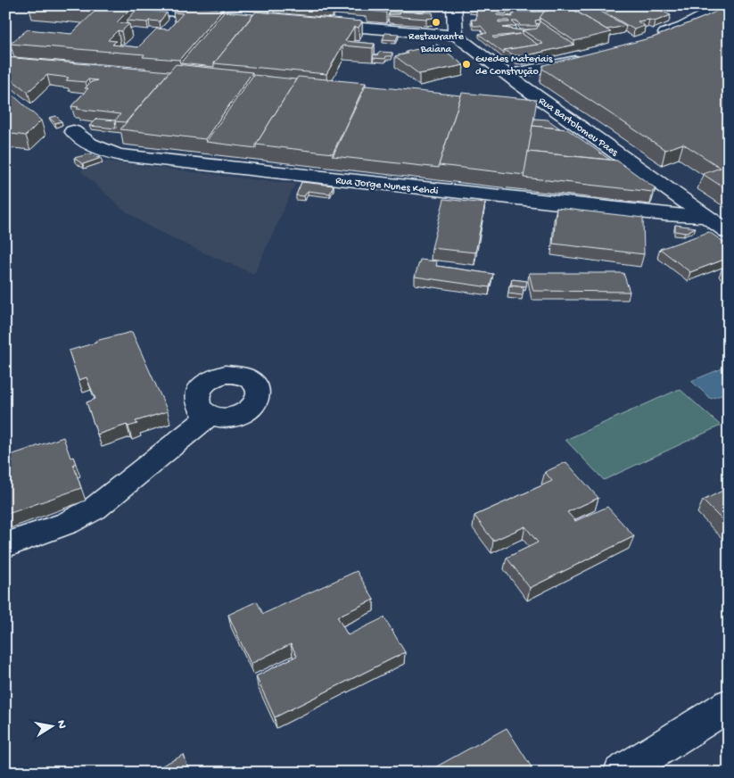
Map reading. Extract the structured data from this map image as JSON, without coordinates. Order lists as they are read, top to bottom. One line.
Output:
{"streets":{"street":["Rua Bartolomeu Paes","Rua Jorge Nunes Kehdi"]},"crossings":[["Rua Bartolomeu Paes","Rua Jorge Nunes Kehdi"]],"places":["Restaurante Baiana","Guedes Materiais de Construção"],"north":"right"}
